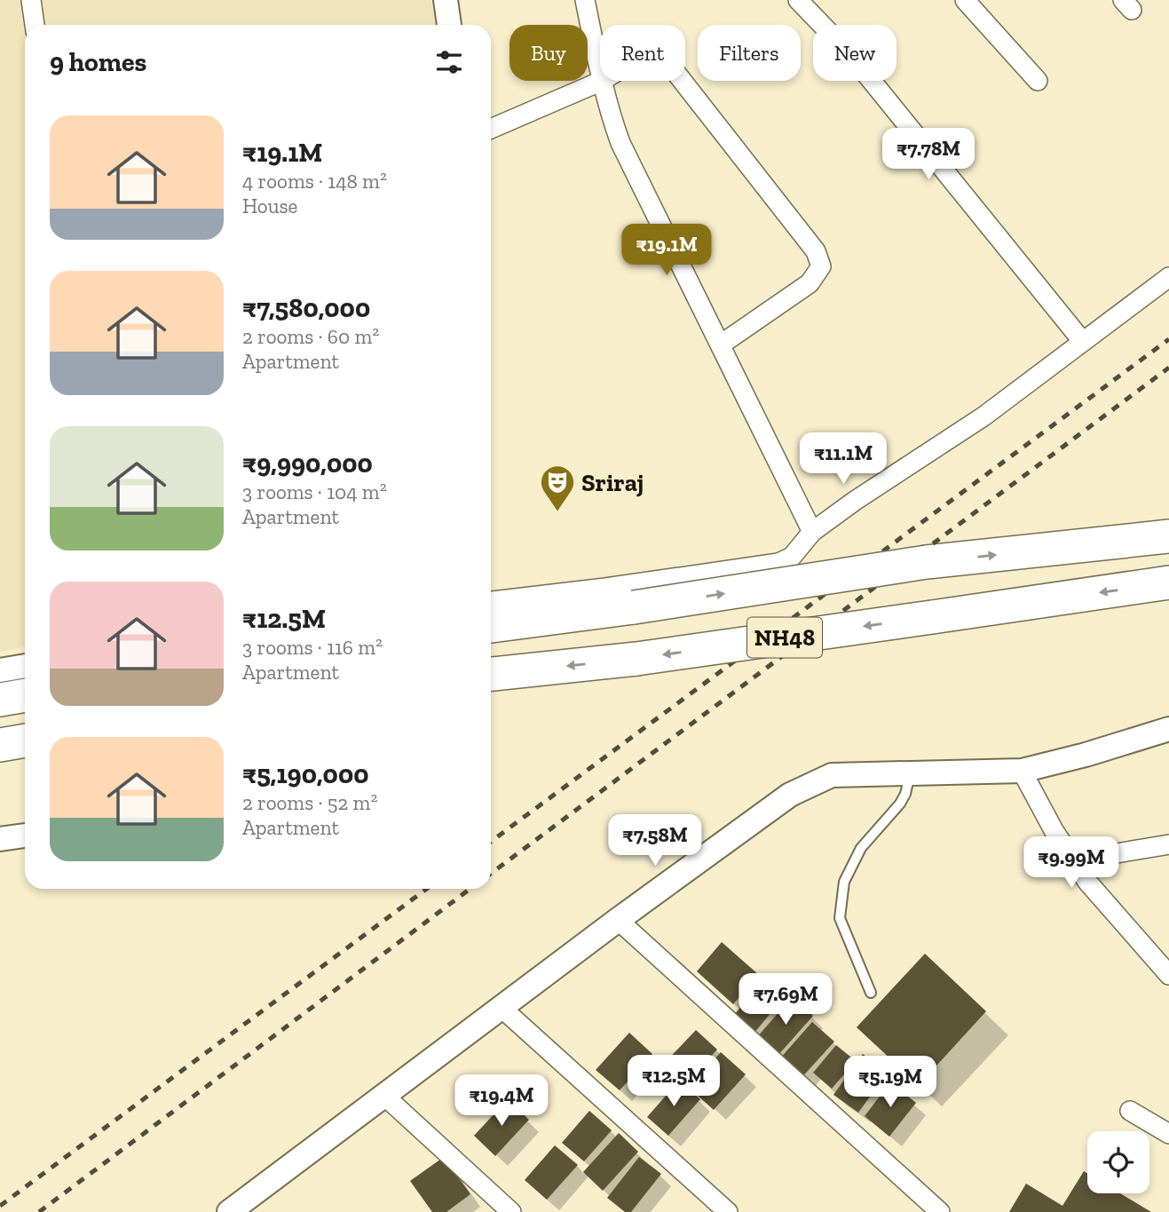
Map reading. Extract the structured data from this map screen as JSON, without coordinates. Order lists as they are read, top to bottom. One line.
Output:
{"streets":{"highway":["NH48"]},"places":{"theatre":["Sriraj"]},"page":{"chip":["Buy","Rent","Filters","New"],"heading":"9 homes","list":[{"name":"₹19.1M","note":"4 rooms · 148 m² · House"},{"name":"₹7,580,000","note":"2 rooms · 60 m² · Apartment"},{"name":"₹9,990,000","note":"3 rooms · 104 m² · Apartment"},{"name":"₹12.5M","note":"3 rooms · 116 m² · Apartment"},{"name":"₹5,190,000","note":"2 rooms · 52 m² · Apartment"}],"price":["₹7.78M","₹19.1M","₹11.1M","₹7.58M","₹9.99M","₹7.69M","₹12.5M","₹5.19M","₹19.4M"]}}
